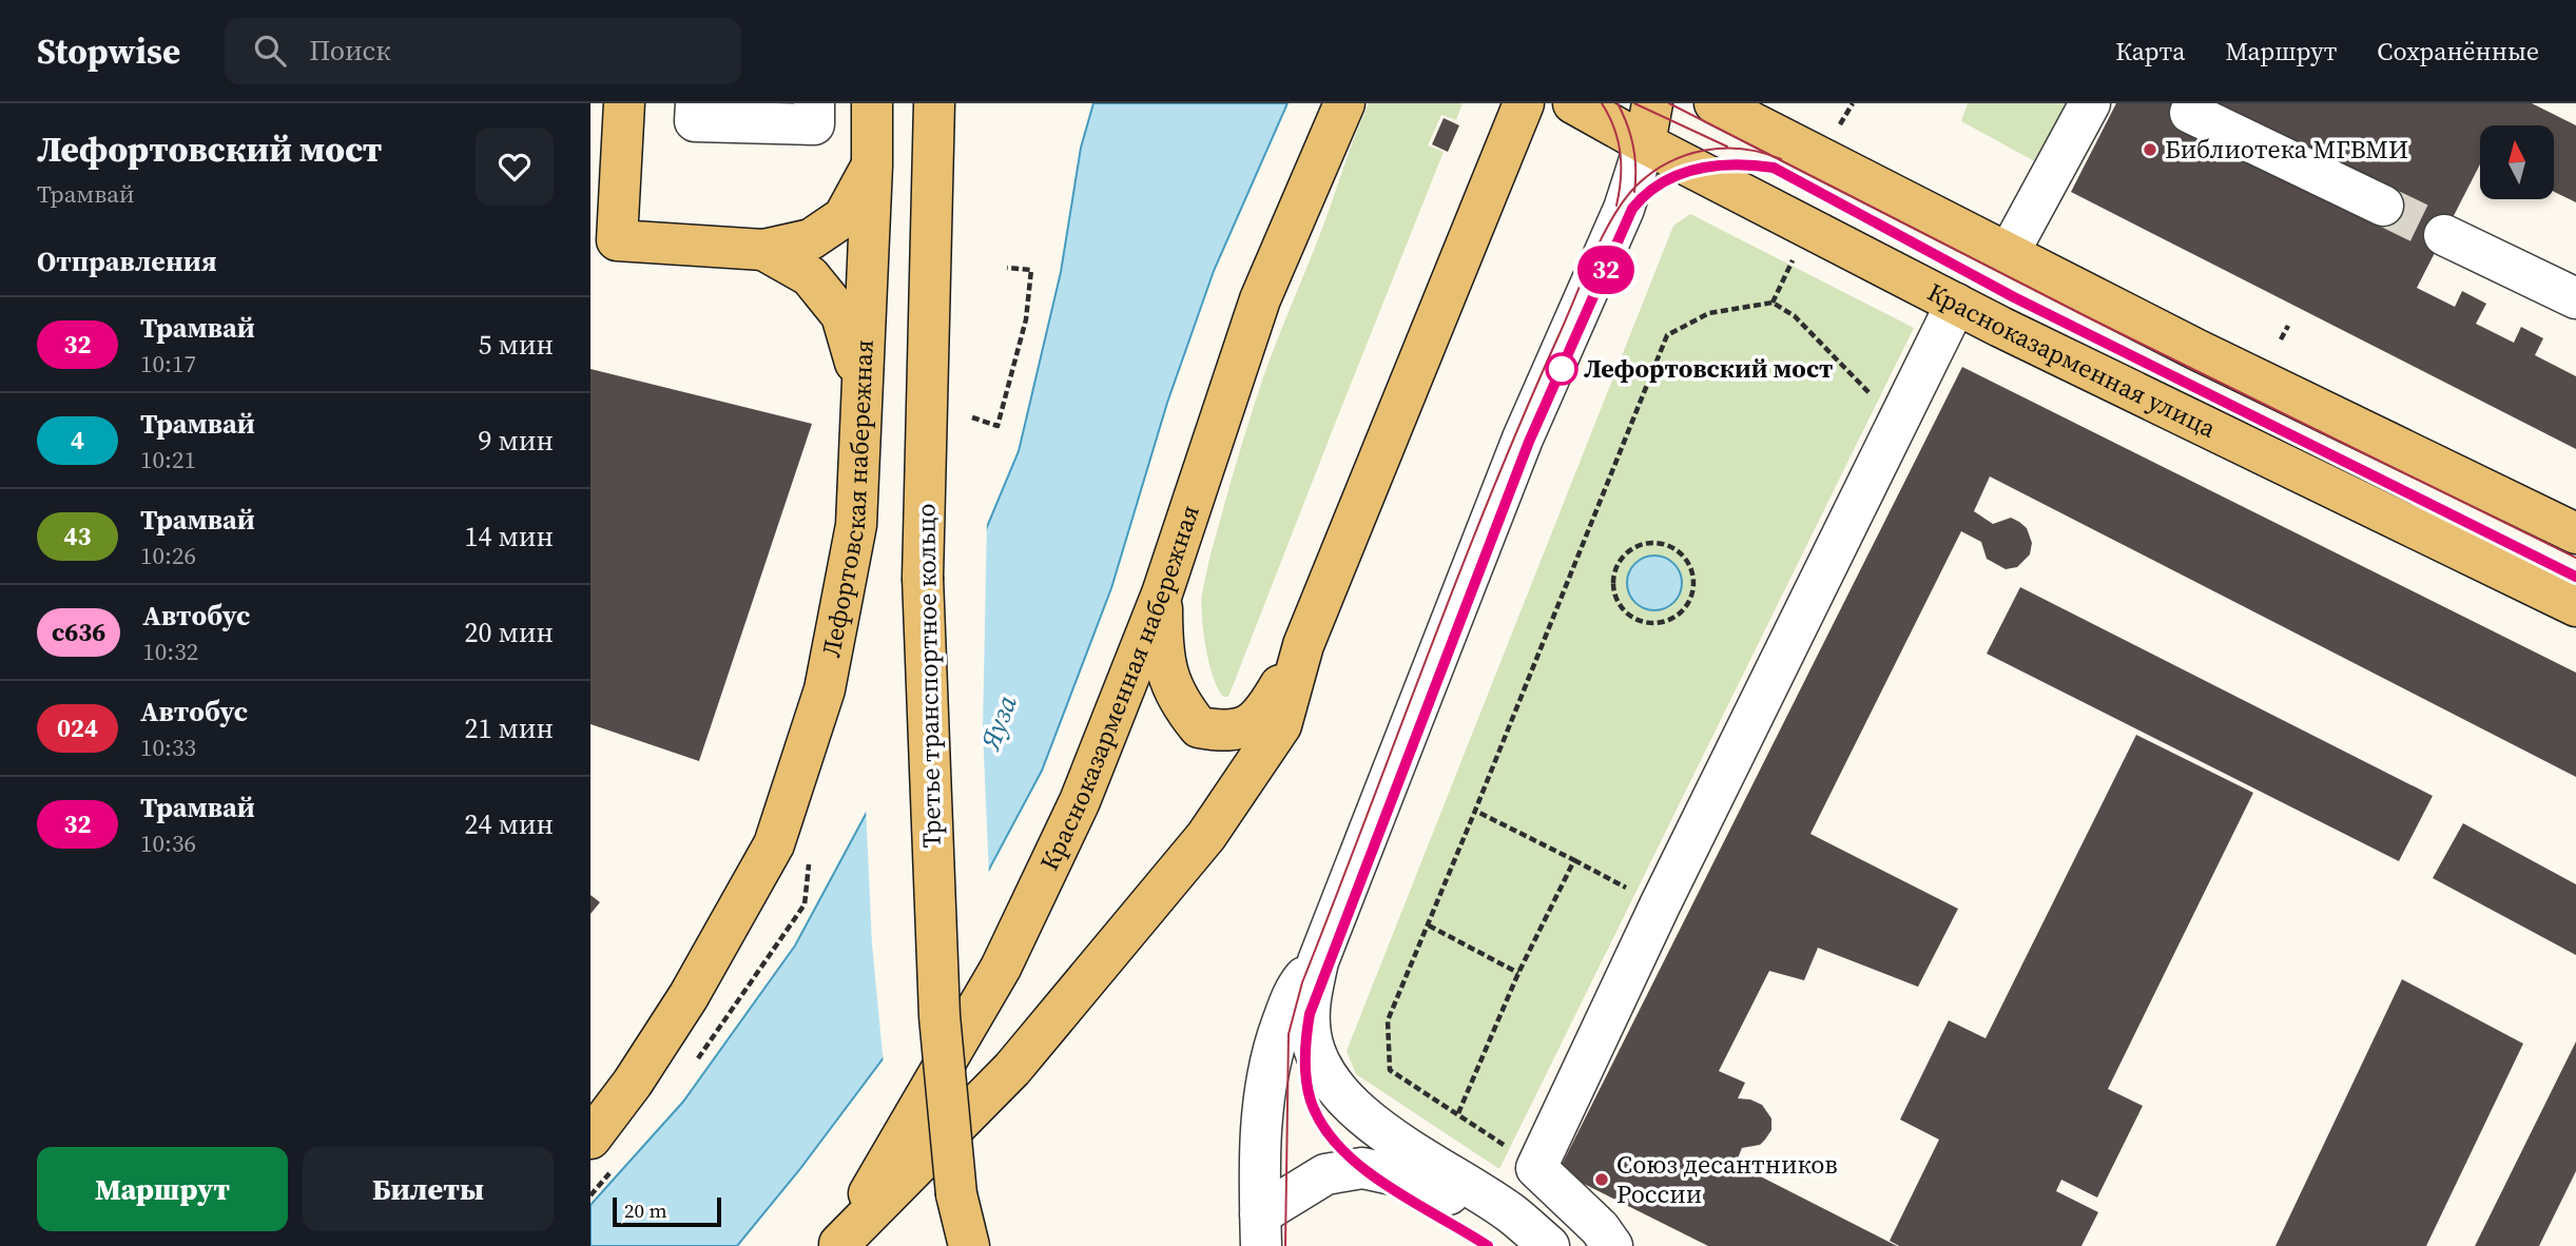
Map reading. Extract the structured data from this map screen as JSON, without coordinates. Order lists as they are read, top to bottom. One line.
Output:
{"streets":{"main road":["Красноказарменная улица","Лефортовская набережная","Третье транспортное кольцо","Красноказарменная набережная"]},"water":["Яуза"],"places":["Библиотека МГВМИ","Лефортовский мост","Союз десантников России"],"lines":["tram line 32"],"scale_bar":"20 m","north":"top","page":{"header":"Stopwise","search":"Поиск","nav":["Карта","Маршрут","Сохранённые"],"heading":[["Лефортовский мост","Трамвай"],"Отправления"],"on_map":"32","list":[{"mark":"32","name":"Трамвай","note":"10:17","value":"5 мин"},{"mark":"4","name":"Трамвай","note":"10:21","value":"9 мин"},{"mark":"43","name":"Трамвай","note":"10:26","value":"14 мин"},{"mark":"с636","name":"Автобус","note":"10:32","value":"20 мин"},{"mark":"024","name":"Автобус","note":"10:33","value":"21 мин"},{"mark":"32","name":"Трамвай","note":"10:36","value":"24 мин"}],"buttons":["Маршрут","Билеты"],"scale":"20 m"}}
